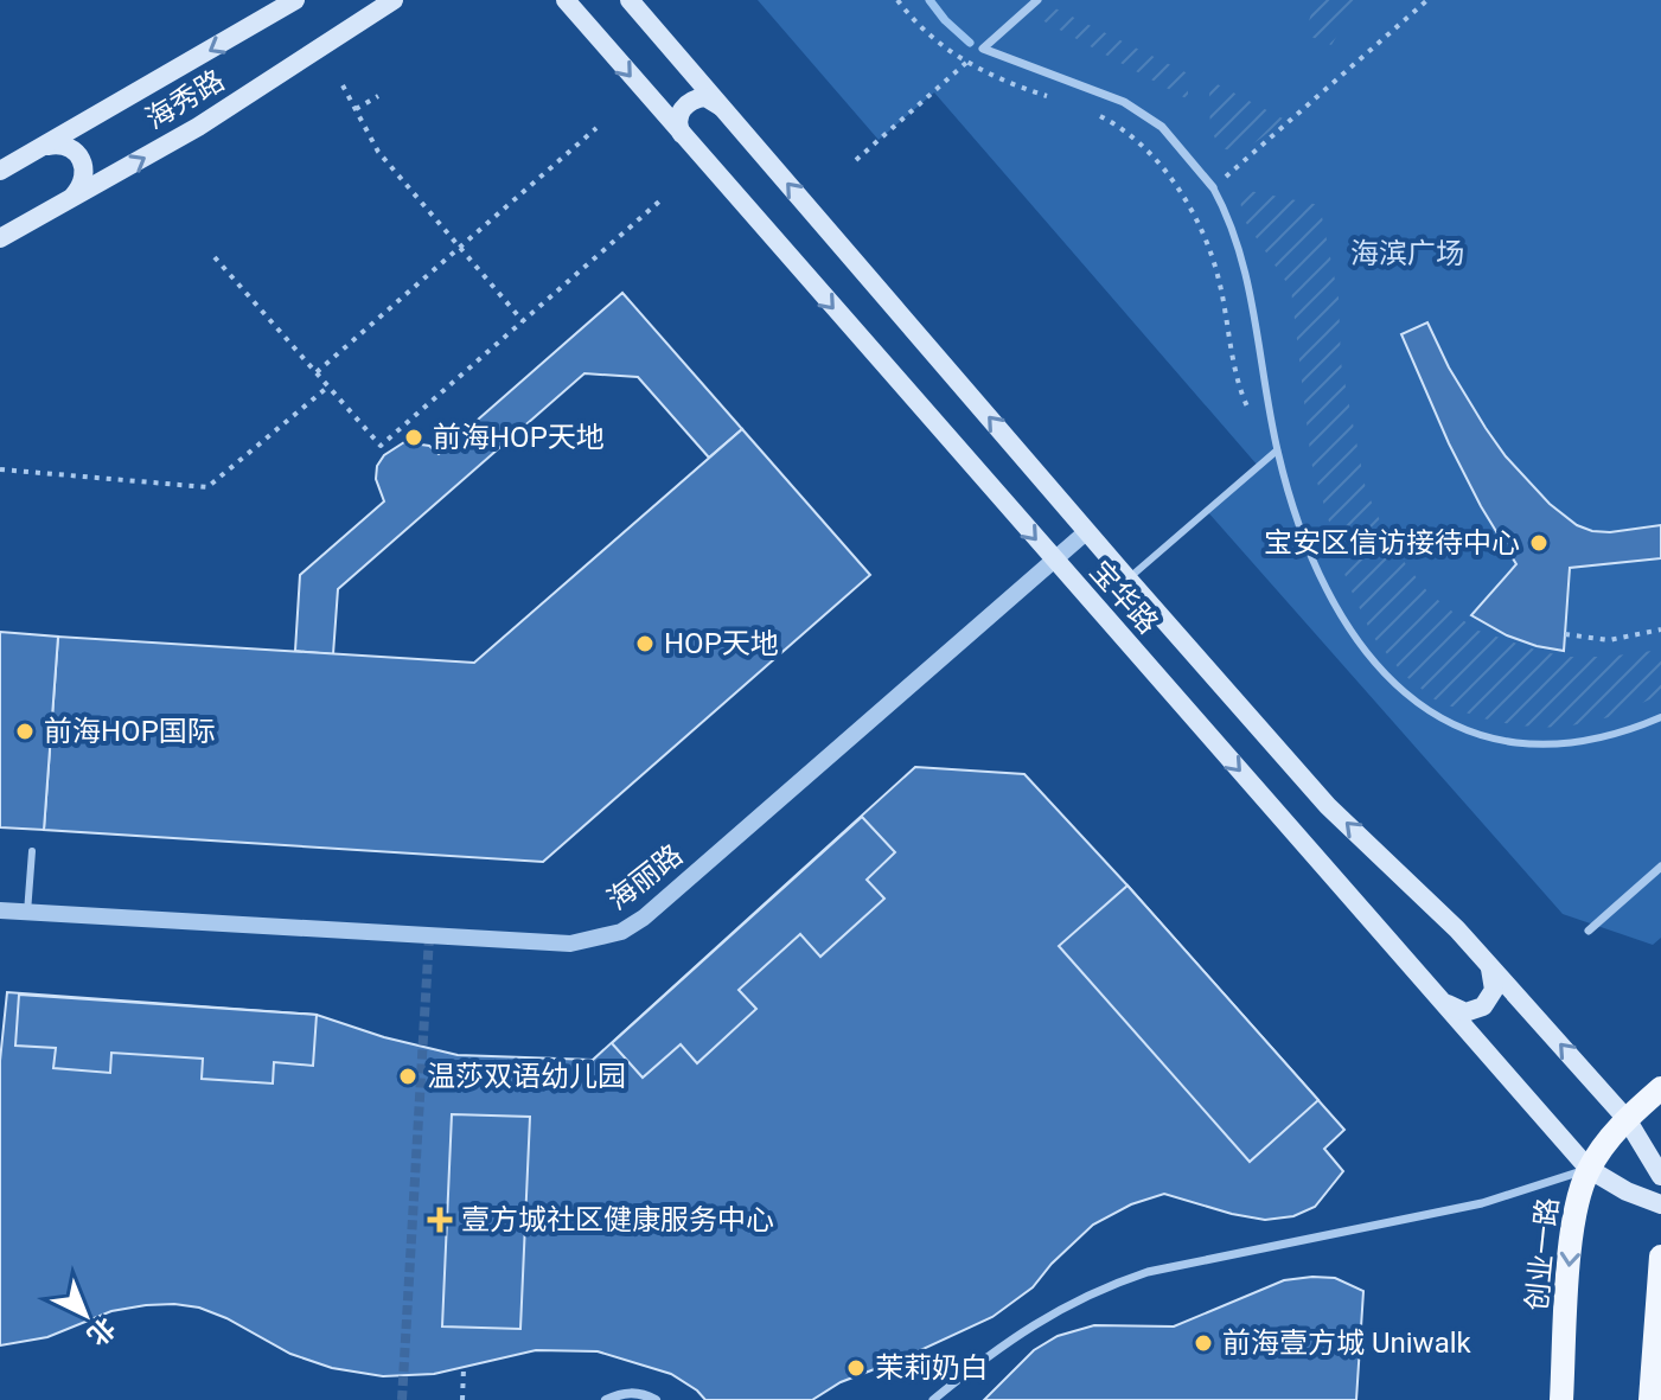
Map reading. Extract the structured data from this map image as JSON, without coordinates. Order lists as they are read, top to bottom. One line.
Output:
{"streets":{"main road":["海秀路","宝华路","创业一路"],"street":["海丽路"]},"crossings":[["宝华路","海丽路"],["宝华路","创业一路"]],"parks":["海滨广场"],"places":{"other":["前海HOP天地","宝安区信访接待中心","HOP天地","前海HOP国际","温莎双语幼儿园","前海壹方城 Uniwalk","茉莉奶白"],"health":["壹方城社区健康服务中心"]},"north":"bottom right"}
